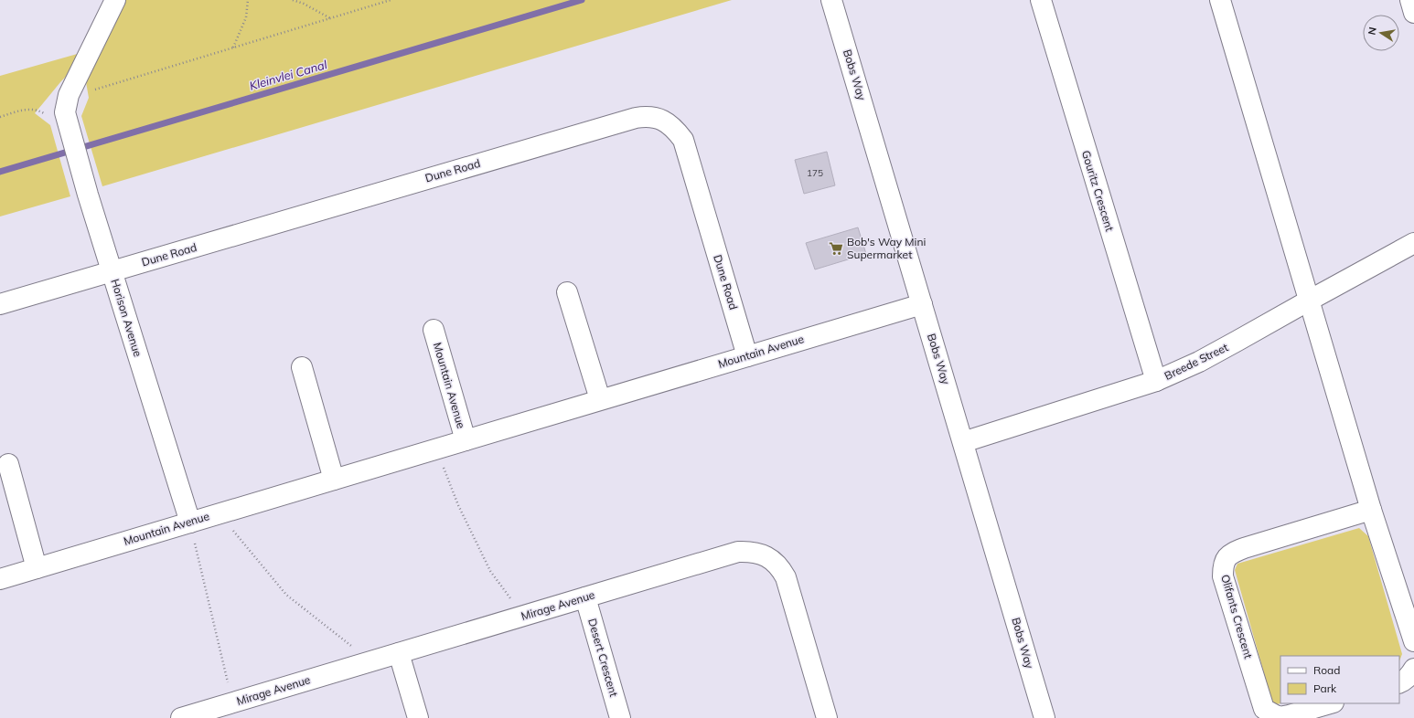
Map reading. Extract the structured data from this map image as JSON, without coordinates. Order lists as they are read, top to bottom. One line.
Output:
{"streets":{"street":["Bobs Way","Dune Road","Gouritz Crescent","Horison Avenue","Mountain Avenue","Breede Street","Mirage Avenue","Olifants Crescent","Desert Crescent"]},"crossings":[["Bobs Way","Mountain Avenue"],["Bobs Way","Breede Street"],["Dune Road","Horison Avenue"],["Dune Road","Mountain Avenue"],["Gouritz Crescent","Breede Street"],["Horison Avenue","Mountain Avenue"],["Mirage Avenue","Desert Crescent"]],"water":["Kleinvlei Canal"],"places":{"supermarket":["Bob's Way Mini Supermarket"]},"house_numbers":["175"],"legend":["Road","Park"],"north":"left"}
